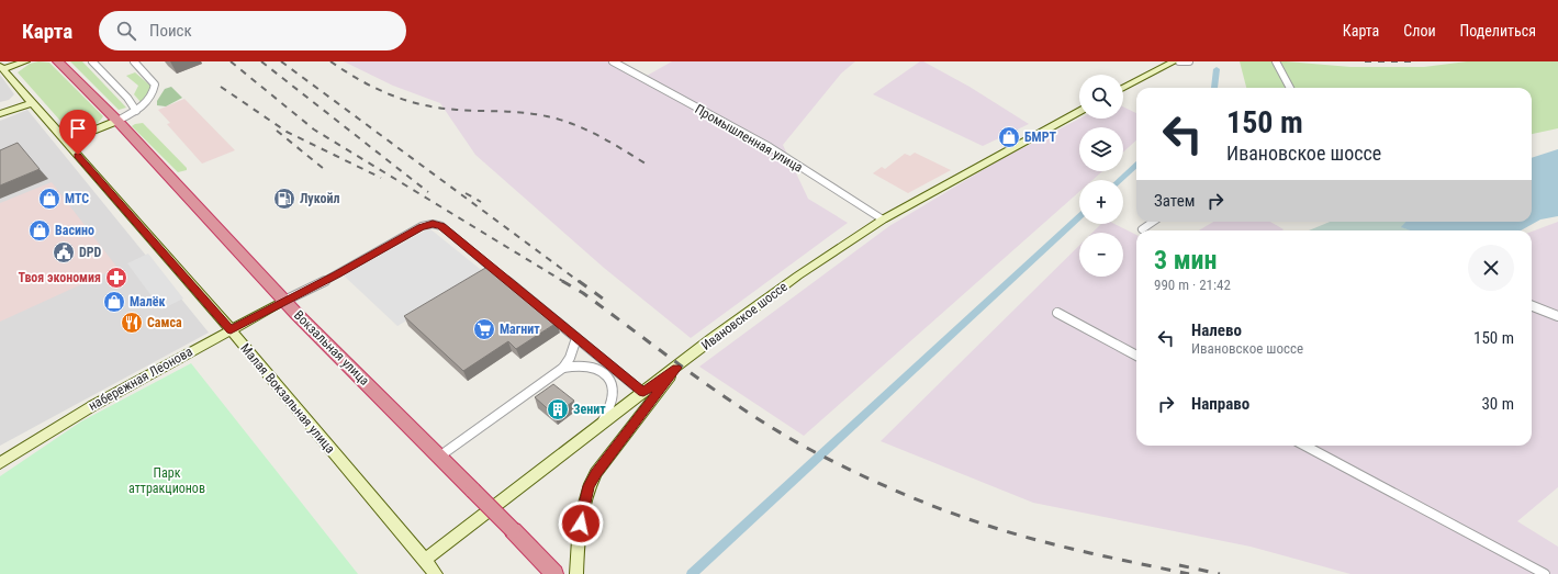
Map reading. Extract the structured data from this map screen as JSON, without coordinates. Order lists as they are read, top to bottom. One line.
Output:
{"streets":{"highway":["Вокзальная улица"],"main road":["Ивановское шоссе","набережная Леонова","Малая Вокзальная улица"],"street":["Промышленная улица"]},"crossings":[["Промышленная улица","Ивановское шоссе"],["Ивановское шоссе","Малая Вокзальная улица"],["Вокзальная улица","набережная Леонова"],["набережная Леонова","Малая Вокзальная улица"]],"parks":["Парк аттракционов"],"places":{"shop":["БМРТ","МТС","Васино","Малёк"],"fuel station":["Лукойл"],"public building":["DPD"],"pharmacy":["Твоя экономия"],"restaurant":["Самса"],"supermarket":["Магнит"],"building":["Зенит"]},"page":{"header":"Карта","search":"Поиск","nav":["Карта","Слои","Поделиться"],"map_buttons":["+","−"],"turn":["150 m","Ивановское шоссе"],"then":"Затем","heading":["3 мин","990 m · 21:42"],"list":[{"name":"Налево","note":"Ивановское шоссе","value":"150 m"},{"name":"Направо","value":"30 m"}]}}
